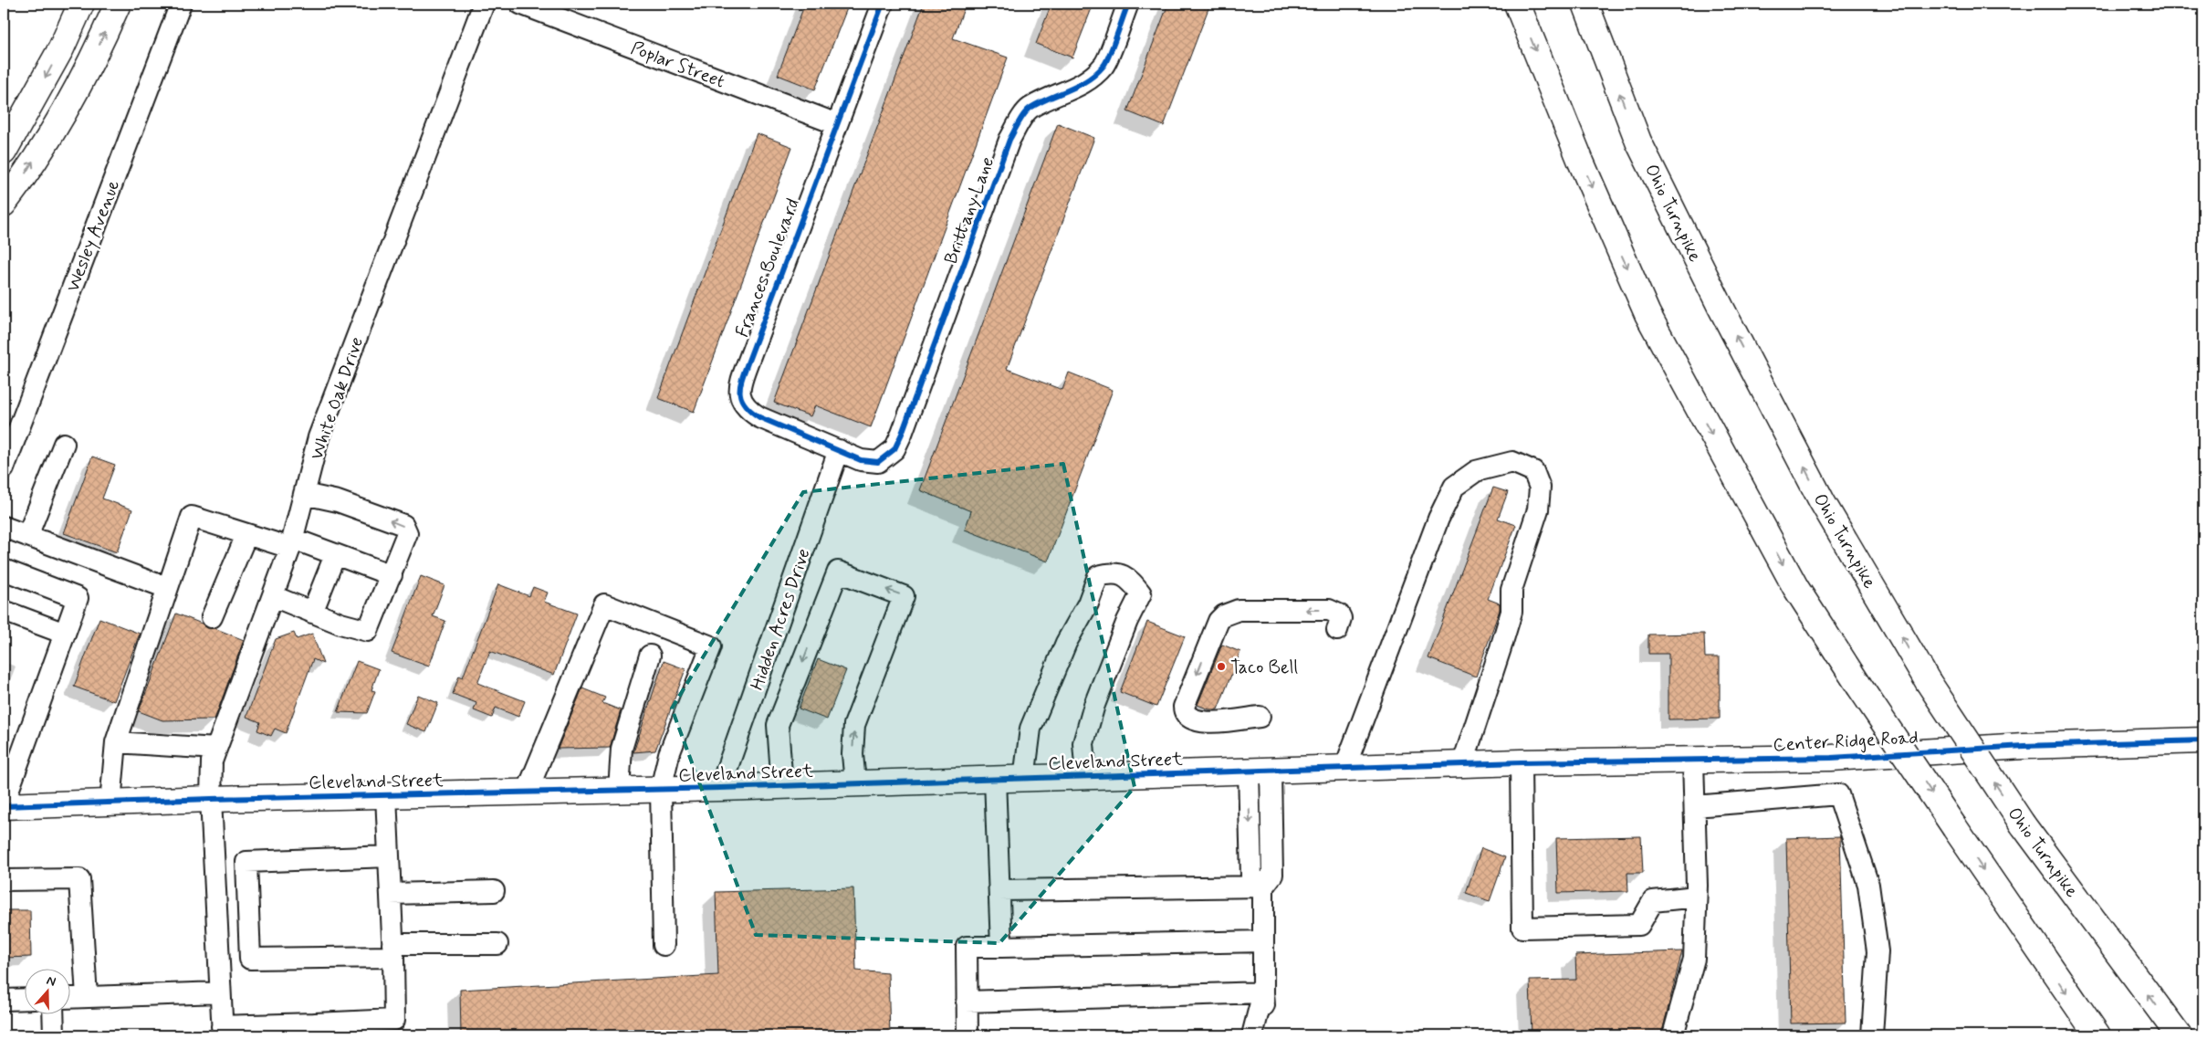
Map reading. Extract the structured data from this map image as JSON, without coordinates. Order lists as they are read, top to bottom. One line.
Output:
{"streets":{"main road":["Ohio Turnpike","Center Ridge Road","Cleveland Street"],"street":["Poplar Street","Brittany Lane","Wesley Avenue","Frances Boulevard","White Oak Drive","Hidden Acres Drive"]},"crossings":[["Poplar Street","Frances Boulevard"],["Brittany Lane","Frances Boulevard"],["Frances Boulevard","Hidden Acres Drive"],["White Oak Drive","Cleveland Street"],["Hidden Acres Drive","Cleveland Street"],["Center Ridge Road","Cleveland Street"]],"places":["Taco Bell"],"north":"top"}
